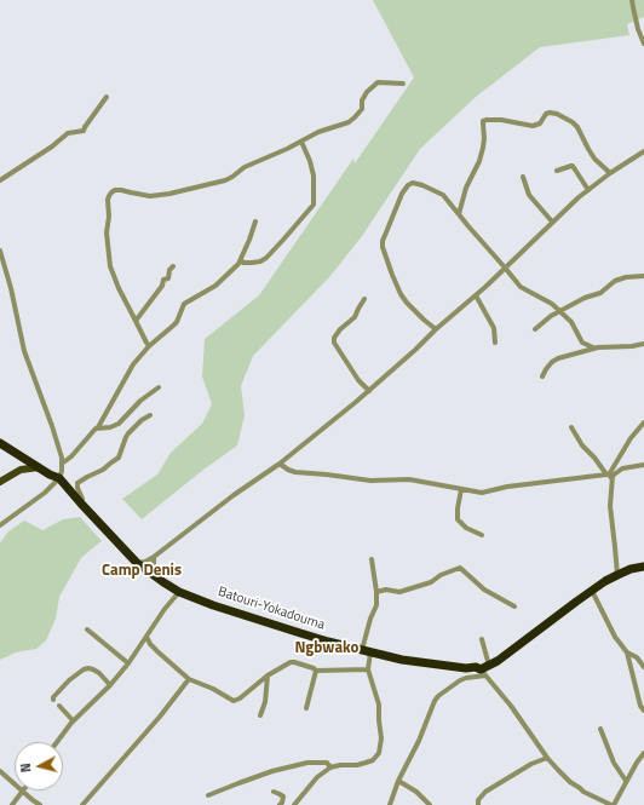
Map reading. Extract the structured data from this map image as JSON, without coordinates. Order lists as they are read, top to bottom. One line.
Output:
{"streets":{"highway":["Batouri-Yokadouma"]},"districts":["Camp Denis","Ngbwako"],"north":"left"}
